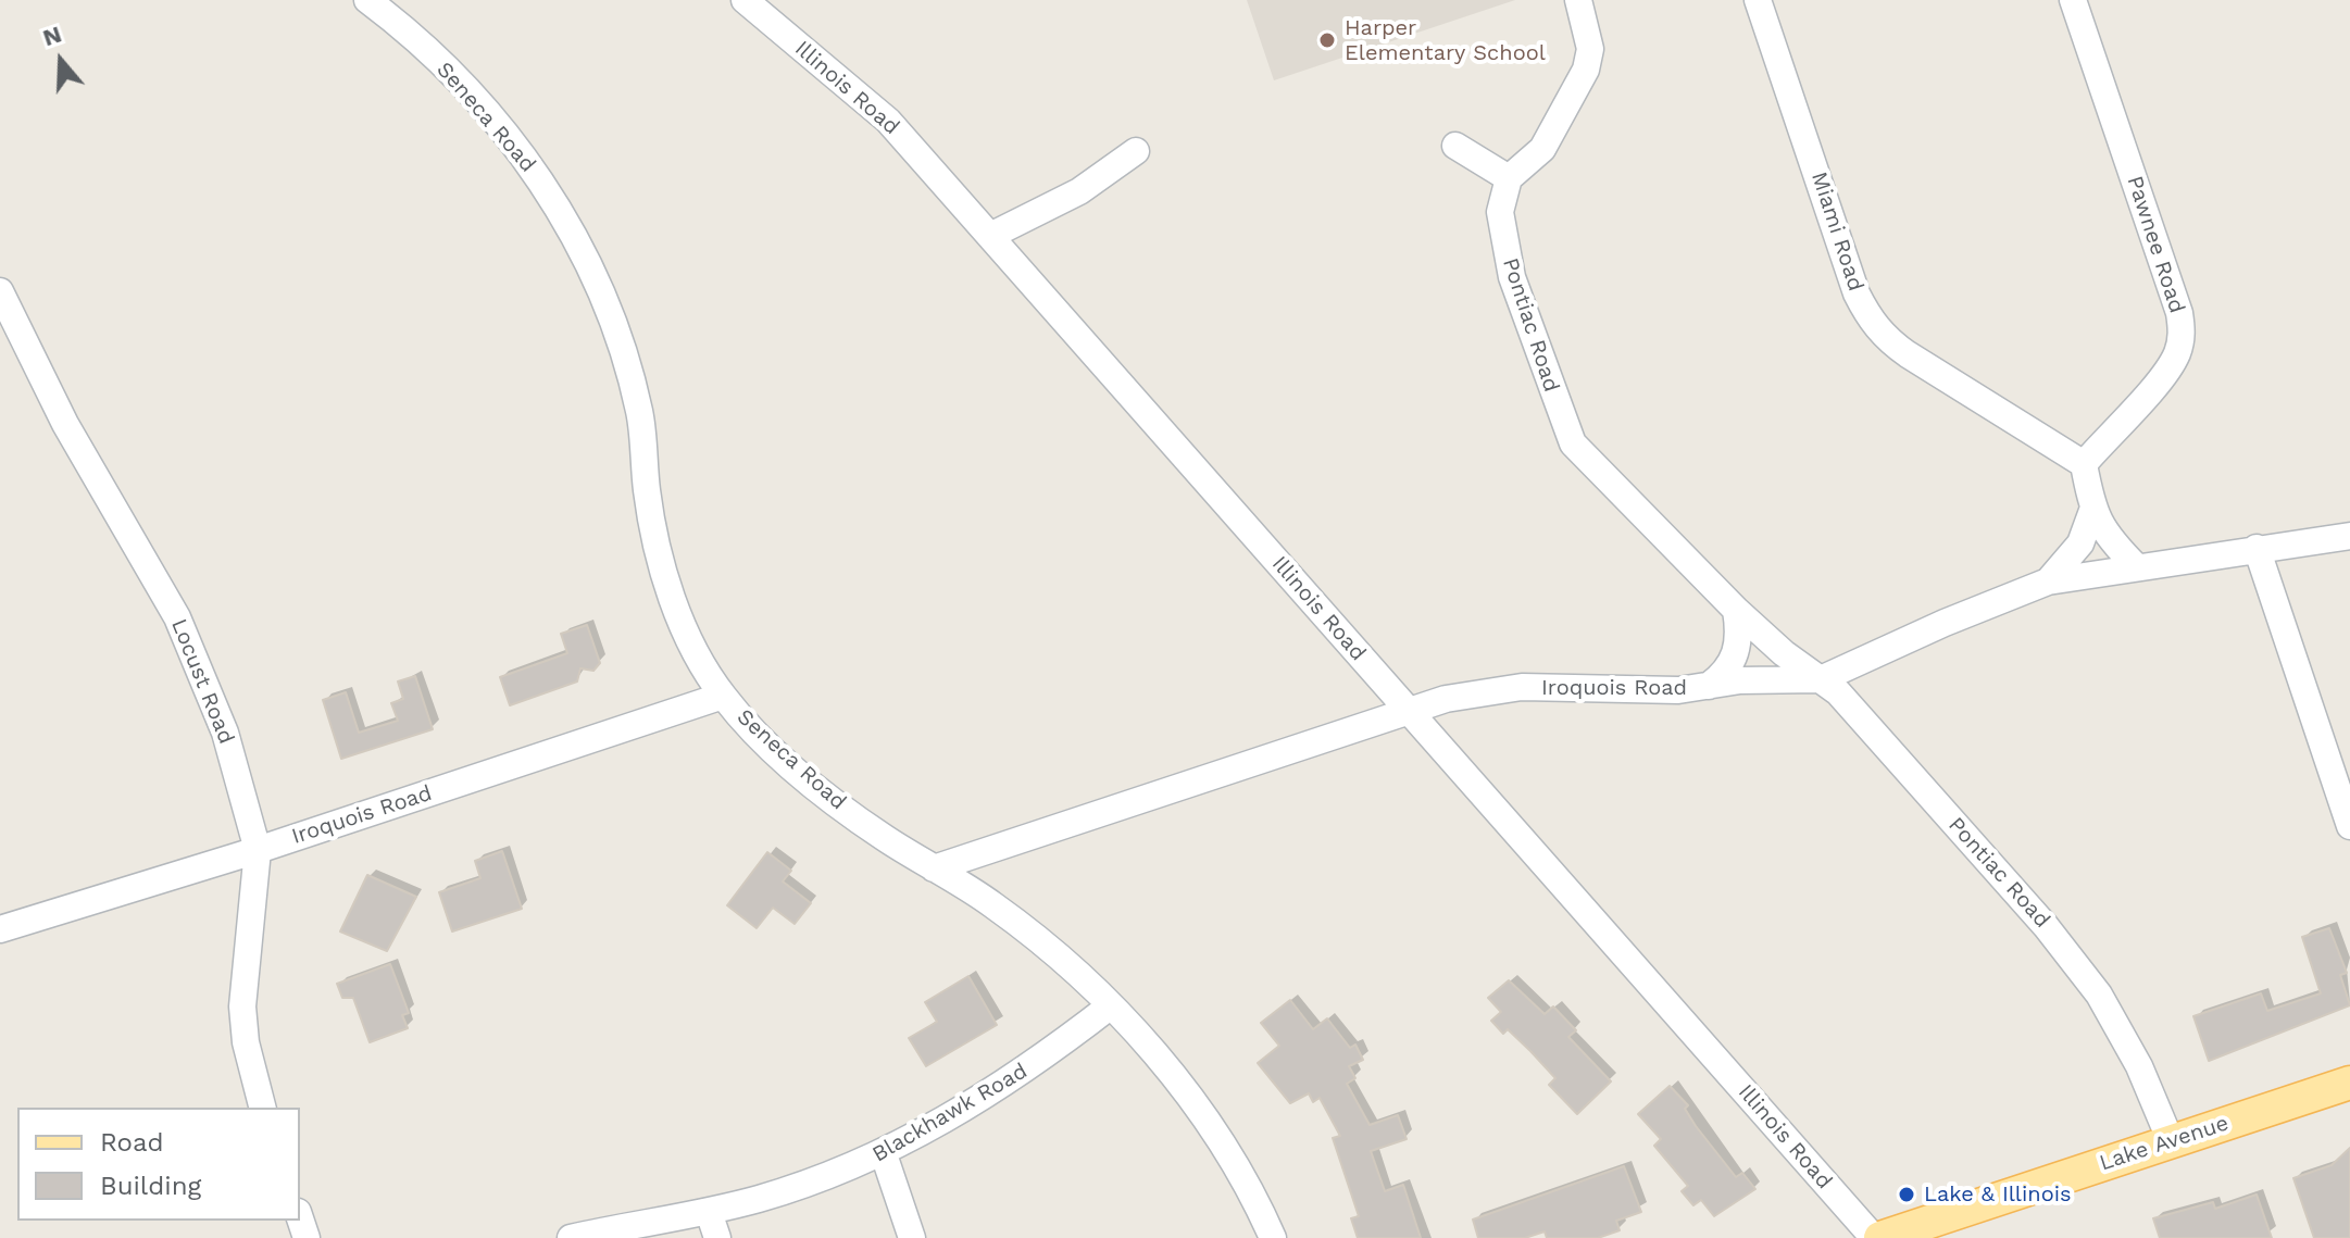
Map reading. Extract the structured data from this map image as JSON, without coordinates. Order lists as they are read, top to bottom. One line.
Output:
{"streets":{"main road":["Lake Avenue"],"street":["Illinois Road","Seneca Road","Miami Road","Pawnee Road","Pontiac Road","Locust Road","Iroquois Road","Blackhawk Road"]},"crossings":[["Illinois Road","Iroquois Road"],["Illinois Road","Lake Avenue"],["Seneca Road","Iroquois Road"],["Seneca Road","Blackhawk Road"],["Miami Road","Pawnee Road"],["Pontiac Road","Iroquois Road"],["Pontiac Road","Lake Avenue"],["Locust Road","Iroquois Road"]],"places":["Harper Elementary School","Lake & Illinois"],"legend":["Road","Building"],"north":"top"}
